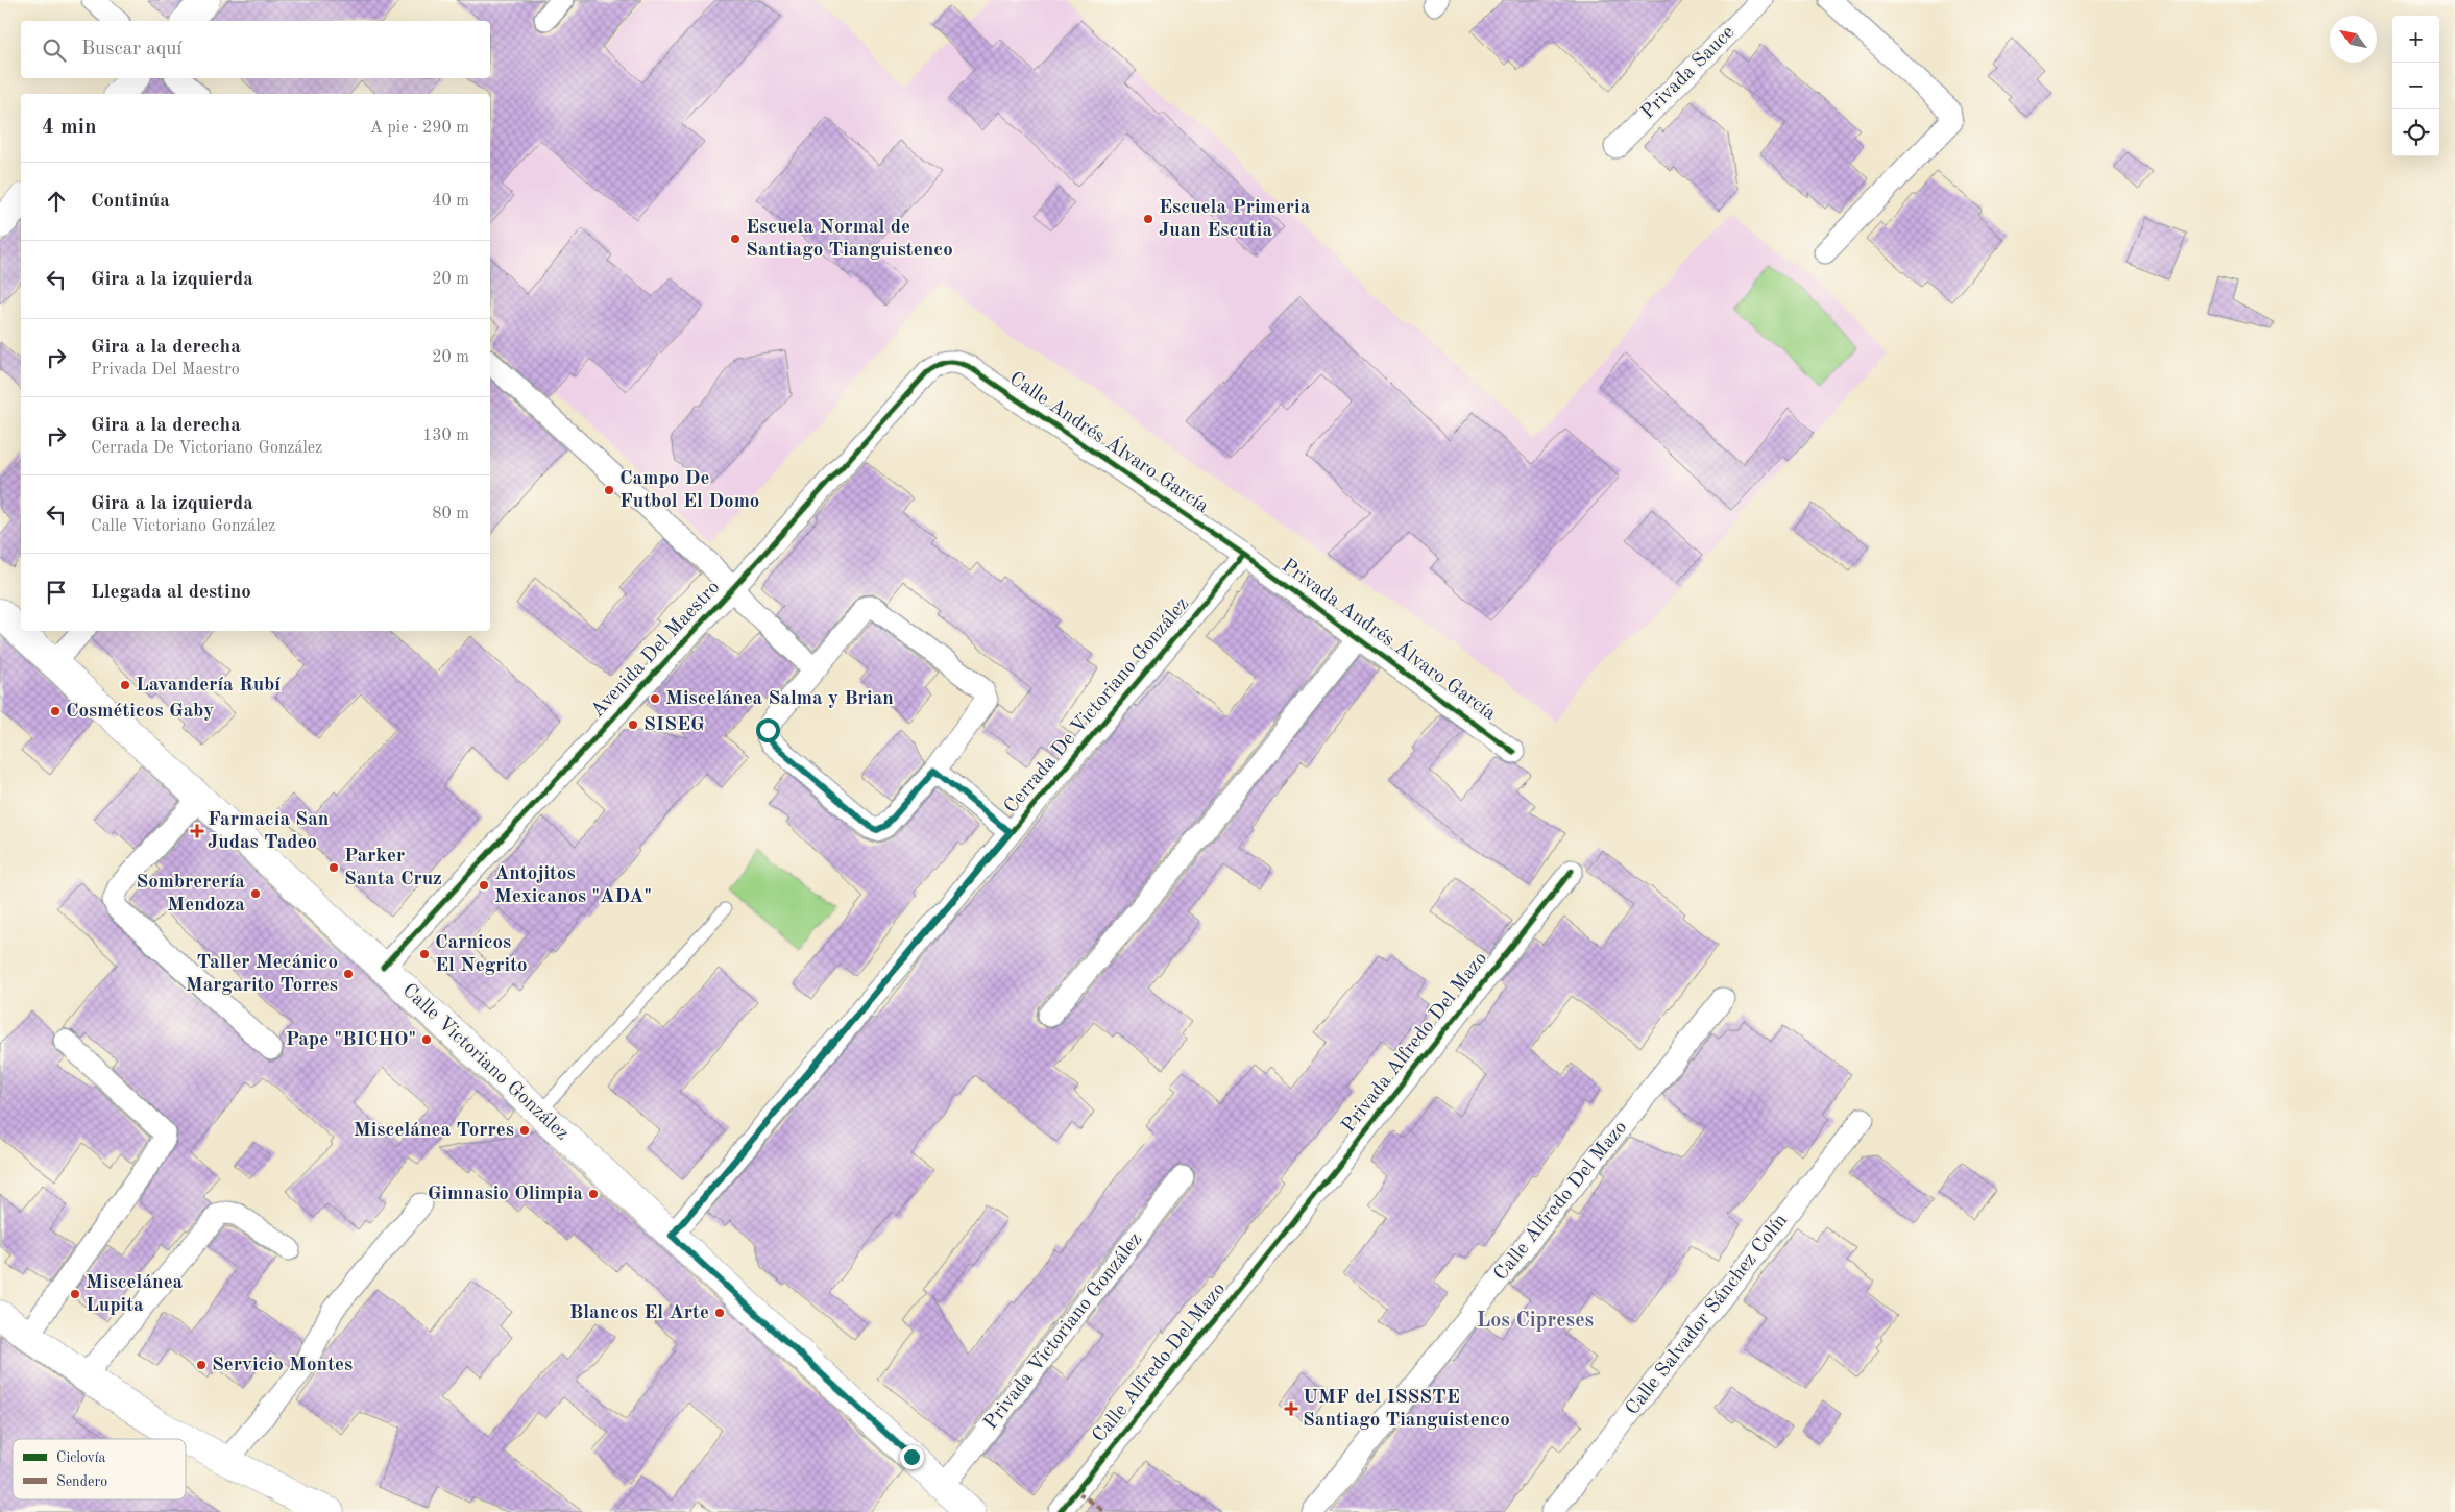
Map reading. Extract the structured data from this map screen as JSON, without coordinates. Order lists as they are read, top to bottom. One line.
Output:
{"streets":{"main road":["Calle Victoriano González"],"street":["Privada Sauce","Calle Andrés Álvaro García","Privada Andrés Álvaro García","Avenida Del Maestro","Cerrada De Victoriano González","Privada Alfredo Del Mazo","Calle Alfredo Del Mazo","Calle Salvador Sánchez Colín","Privada Victoriano González"]},"crossings":[["Calle Andrés Álvaro García","Privada Andrés Álvaro García"],["Calle Andrés Álvaro García","Avenida Del Maestro"],["Calle Andrés Álvaro García","Cerrada De Victoriano González"],["Privada Andrés Álvaro García","Cerrada De Victoriano González"],["Avenida Del Maestro","Calle Victoriano González"],["Cerrada De Victoriano González","Calle Victoriano González"],["Privada Alfredo Del Mazo","Calle Alfredo Del Mazo"],["Calle Victoriano González","Privada Victoriano González"]],"districts":["Los Cipreses"],"places":{"other":["Escuela Primeria Juan Escutia","Escuela Normal de Santiago Tianguistenco","Campo De Futbol El Domo","Lavandería Rubí","Miscelánea Salma y Brian","Cosméticos Gaby","SISEG","Parker Santa Cruz","Antojitos Mexicanos \"ADA\"","Sombrerería Mendoza","Carnicos El Negrito","Taller Mecánico Margarito Torres","Pape \"BICHO\"","Miscelánea Torres","Gimnasio Olimpia","Miscelánea Lupita","Blancos El Arte","Servicio Montes"],"health":["Farmacia San Judas Tadeo","UMF del ISSSTE Santiago Tianguistenco"]},"legend":["Ciclovía","Sendero"],"north":"top left","page":{"map_buttons":["+","−"],"search":"Buscar aquí","heading":["4 min","A pie · 290 m"],"list":[["Continúa","40 m"],["Gira a la izquierda","20 m"],["Gira a la derecha","Privada Del Maestro","20 m"],["Gira a la derecha","Cerrada De Victoriano González","130 m"],["Gira a la izquierda","Calle Victoriano González","80 m"],"Llegada al destino"]}}
